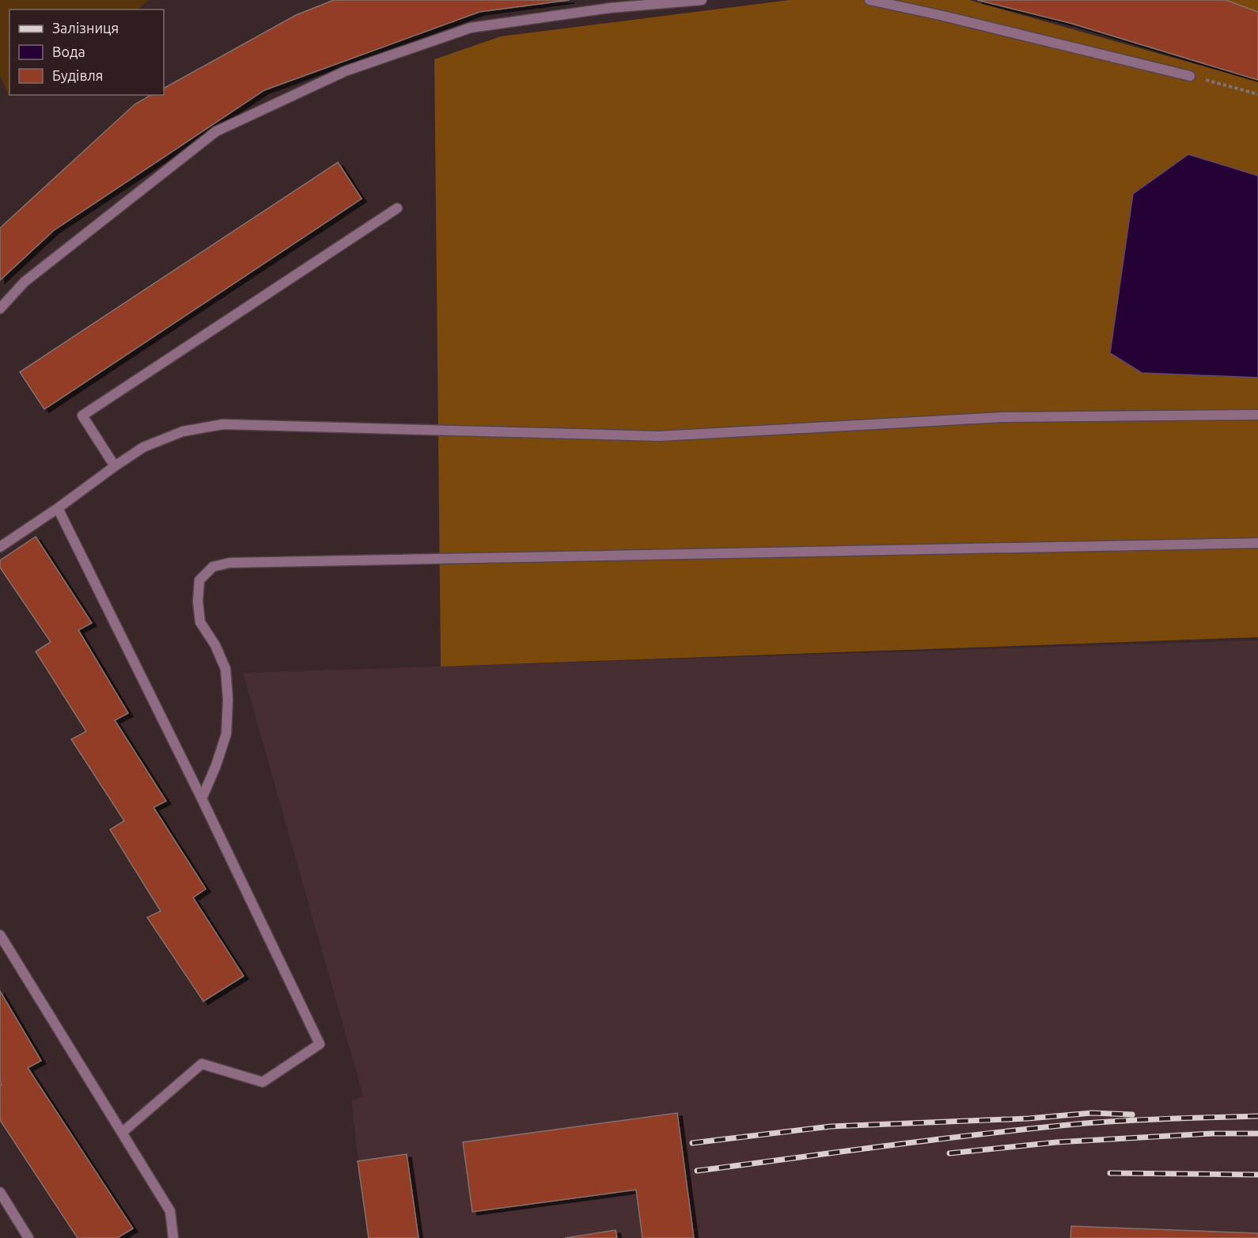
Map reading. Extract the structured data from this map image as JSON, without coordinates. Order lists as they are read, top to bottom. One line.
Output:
{"legend":["Залізниця","Вода","Будівля"]}
